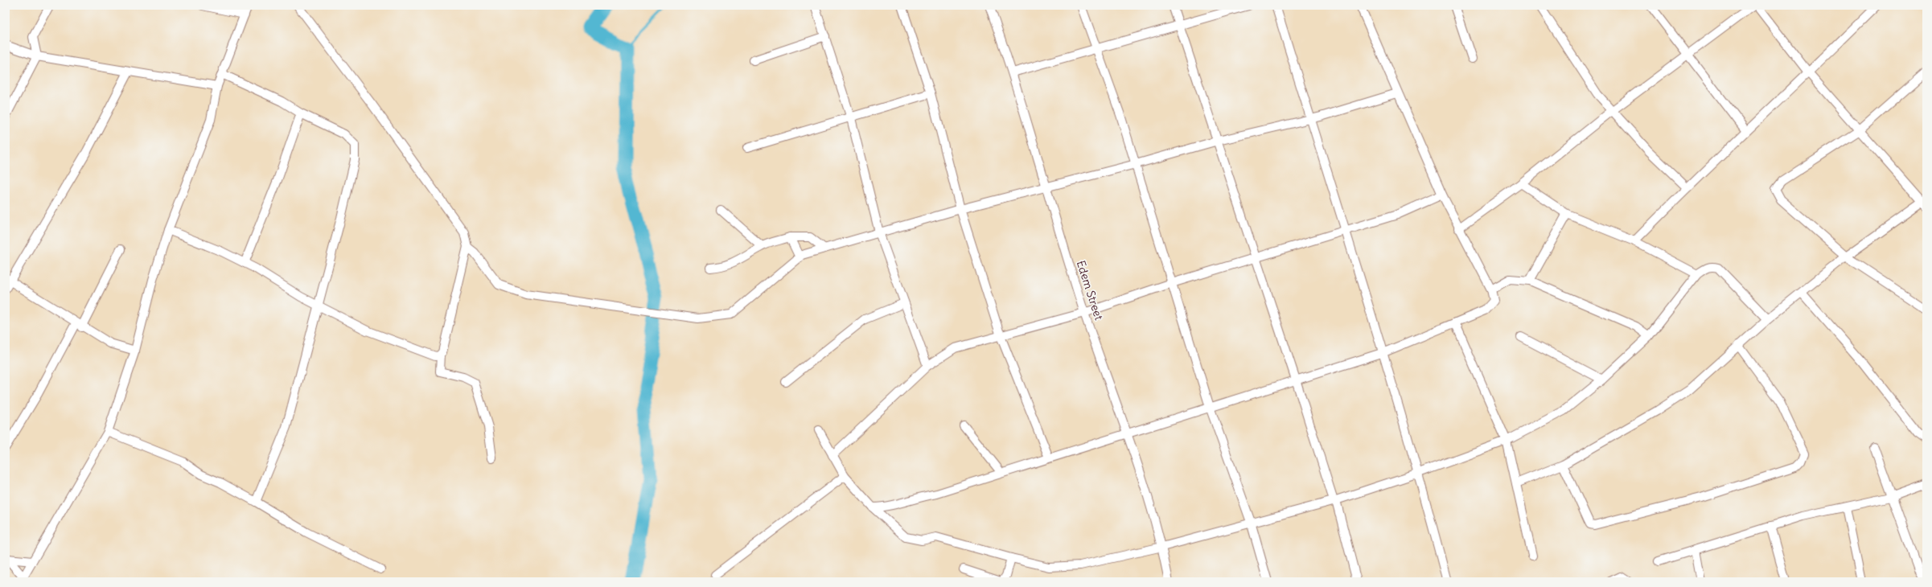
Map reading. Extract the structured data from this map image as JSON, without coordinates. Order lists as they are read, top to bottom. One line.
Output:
{"streets":{"street":["Edem Street"]}}
